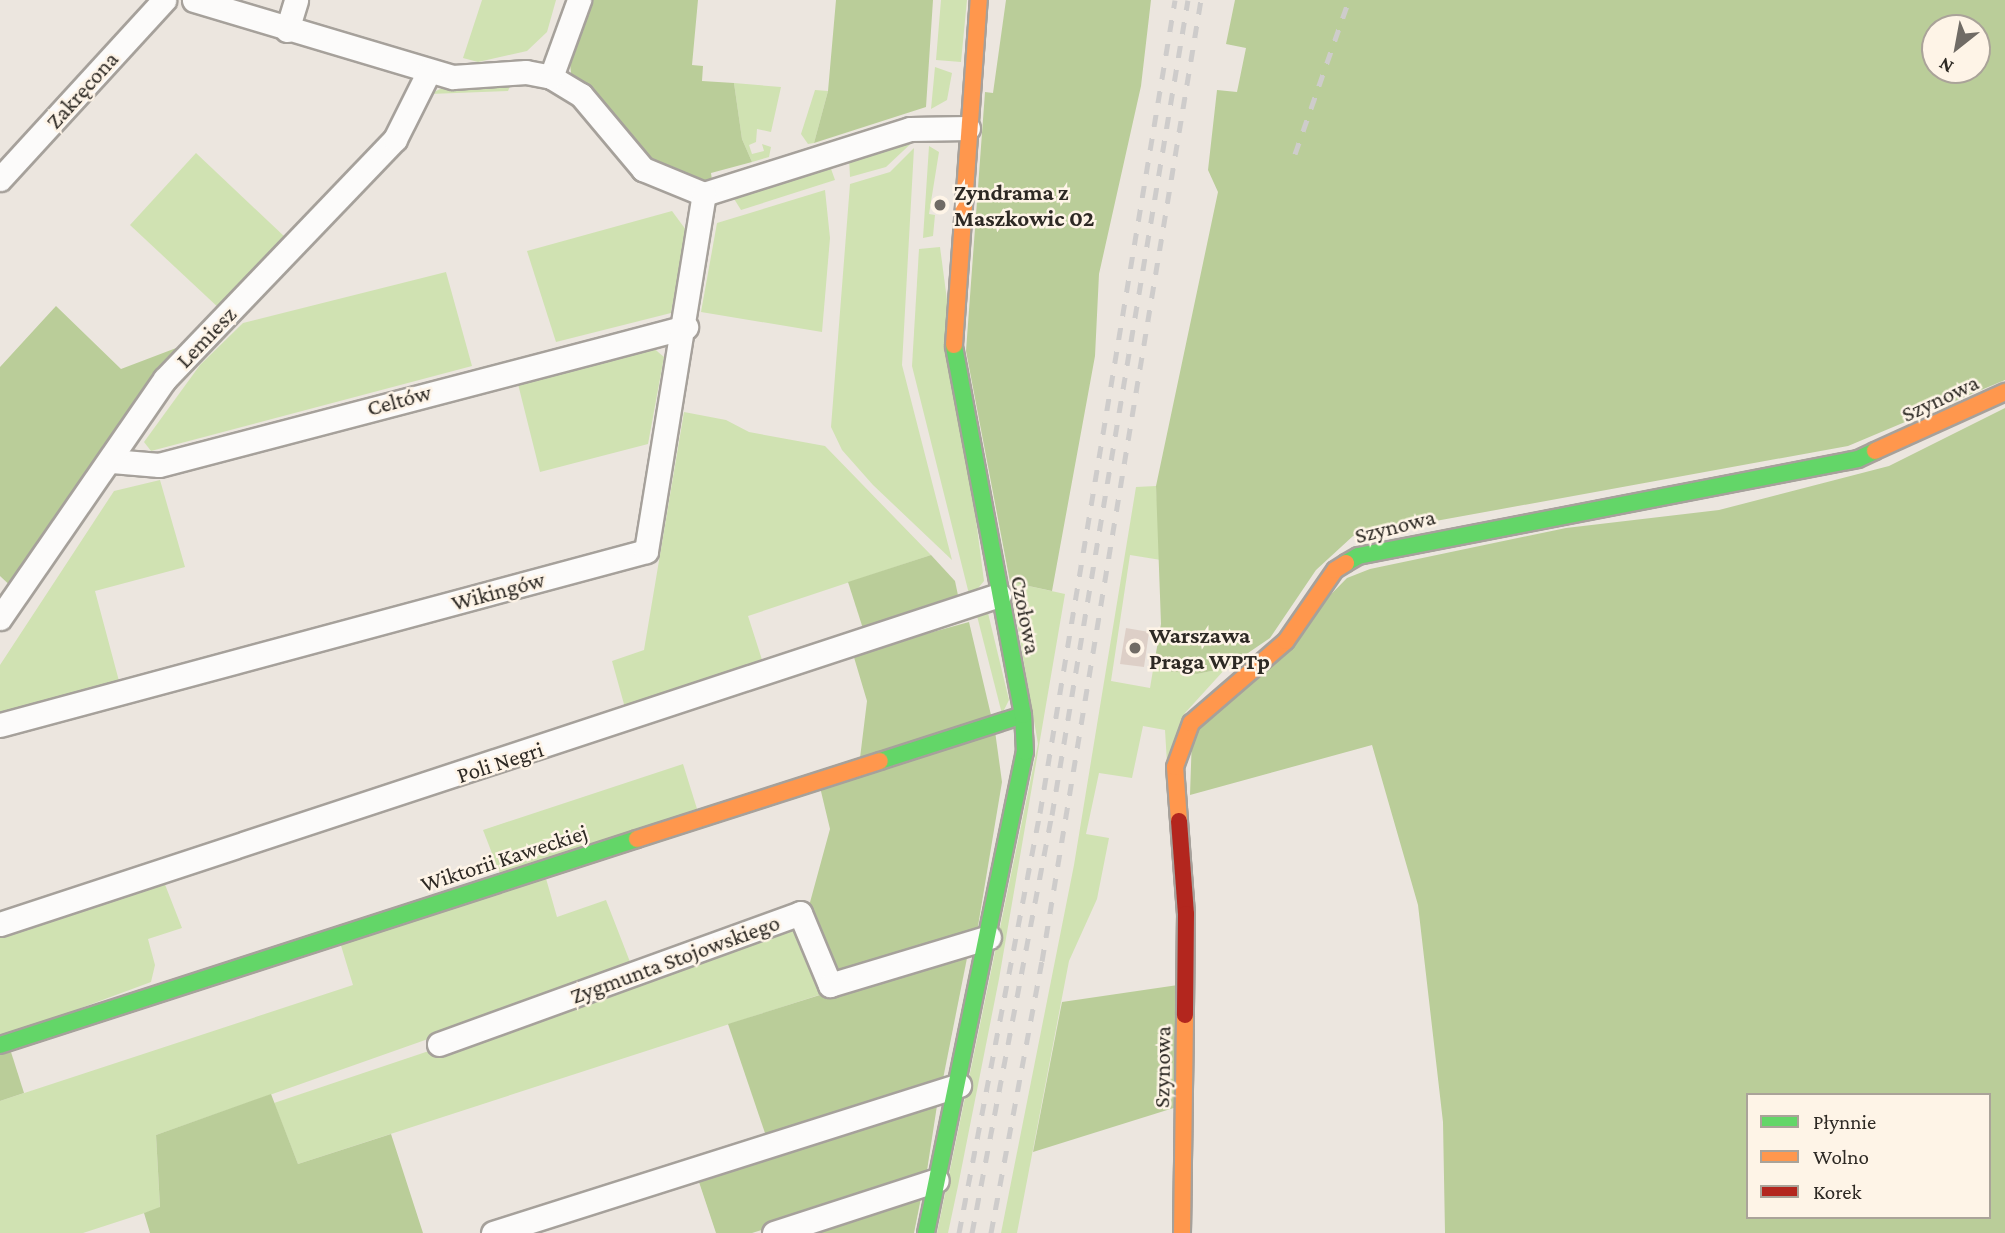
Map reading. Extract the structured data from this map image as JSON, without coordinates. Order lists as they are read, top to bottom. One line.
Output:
{"streets":{"street":["Zakręcona","Lemiesz","Szynowa","Celtów","Wikingów","Czołowa","Poli Negri","Wiktorii Kaweckiej","Zygmunta Stojowskiego"]},"crossings":[["Lemiesz","Celtów"],["Celtów","Wikingów"],["Czołowa","Poli Negri"],["Czołowa","Wiktorii Kaweckiej"],["Czołowa","Zygmunta Stojowskiego"]],"places":["Zyndrama z Maszkowic 02","Warszawa Praga WPTp"],"legend":["Płynnie","Wolno","Korek"],"north":"bottom left"}
